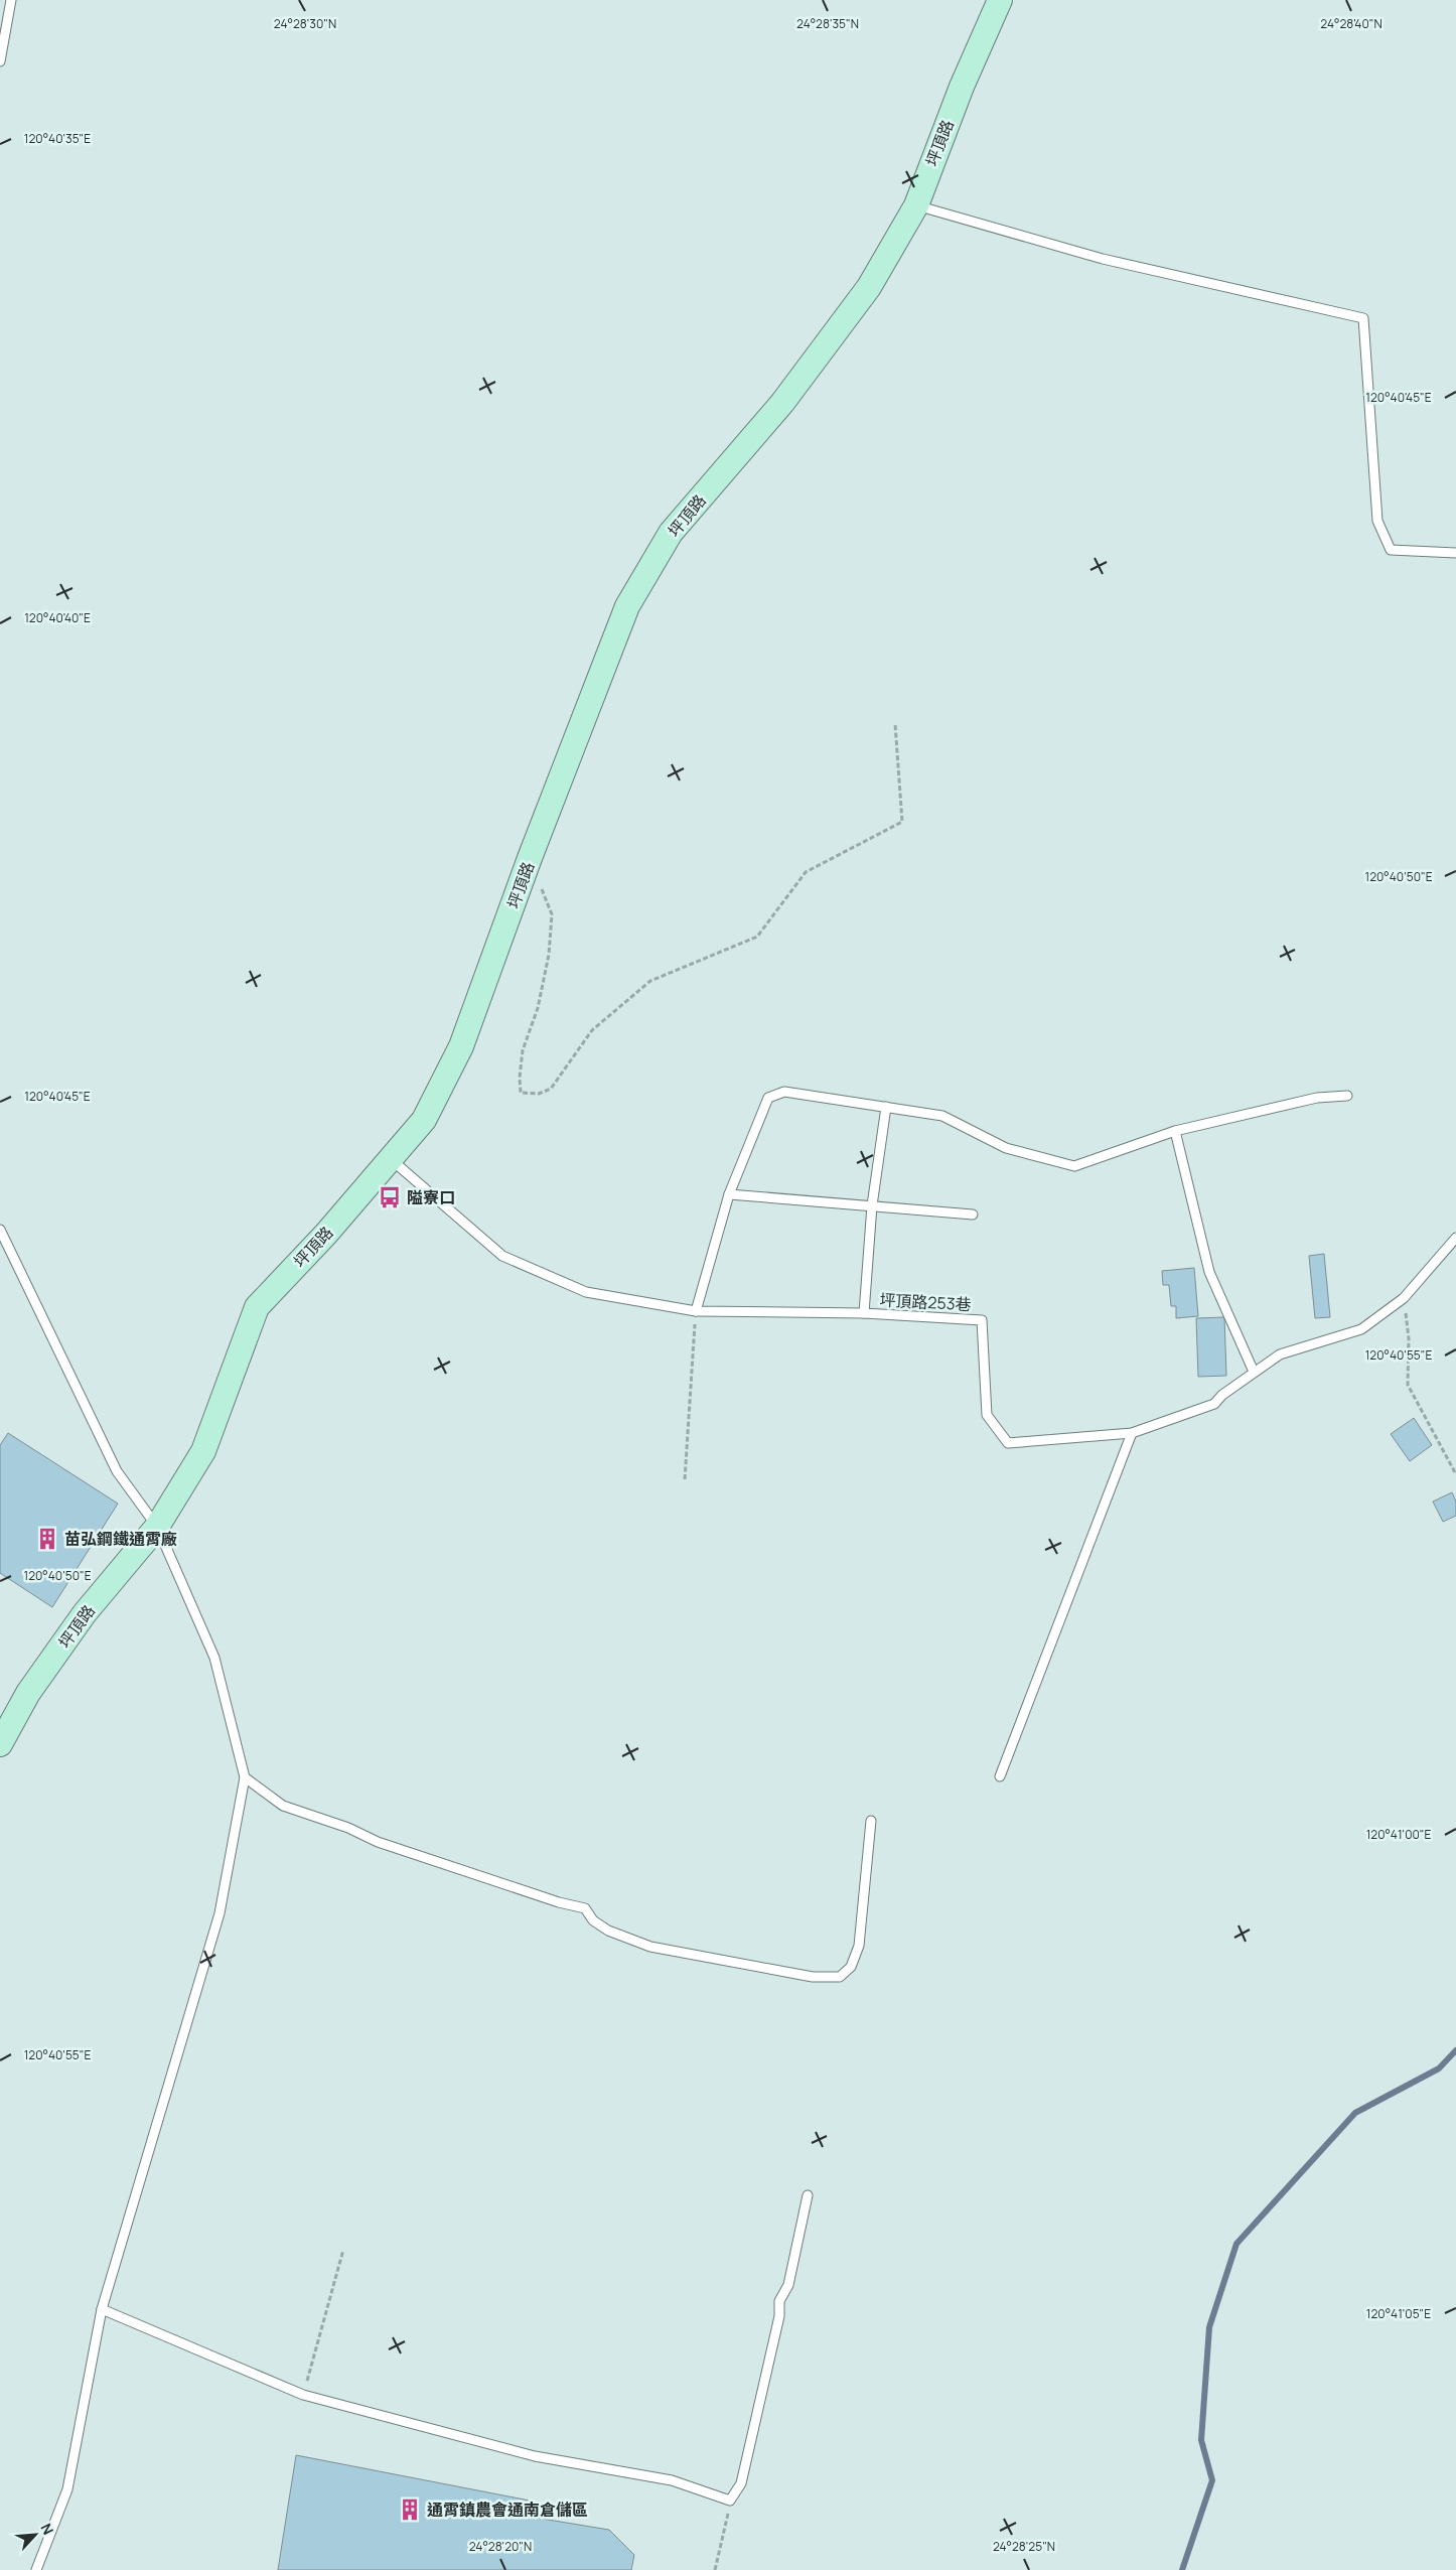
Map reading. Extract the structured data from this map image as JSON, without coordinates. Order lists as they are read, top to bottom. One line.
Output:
{"streets":{"street":["坪頂路"],"lane":["坪頂路253巷"]},"crossings":[["坪頂路","坪頂路253巷"]],"places":{"bus stop":["隘寮口"],"building":["苗弘鋼鐵通霄廠","通霄鎮農會通南倉儲區"]},"north":"top right","coordinates":["24°28'30\"N","24°28'35\"N","24°28'40\"N","120°40'35\"E","120°40'45\"E","120°40'40\"E","120°40'50\"E","120°40'55\"E","120°41'00\"E","120°41'05\"E","24°28'20\"N","24°28'25\"N"]}
